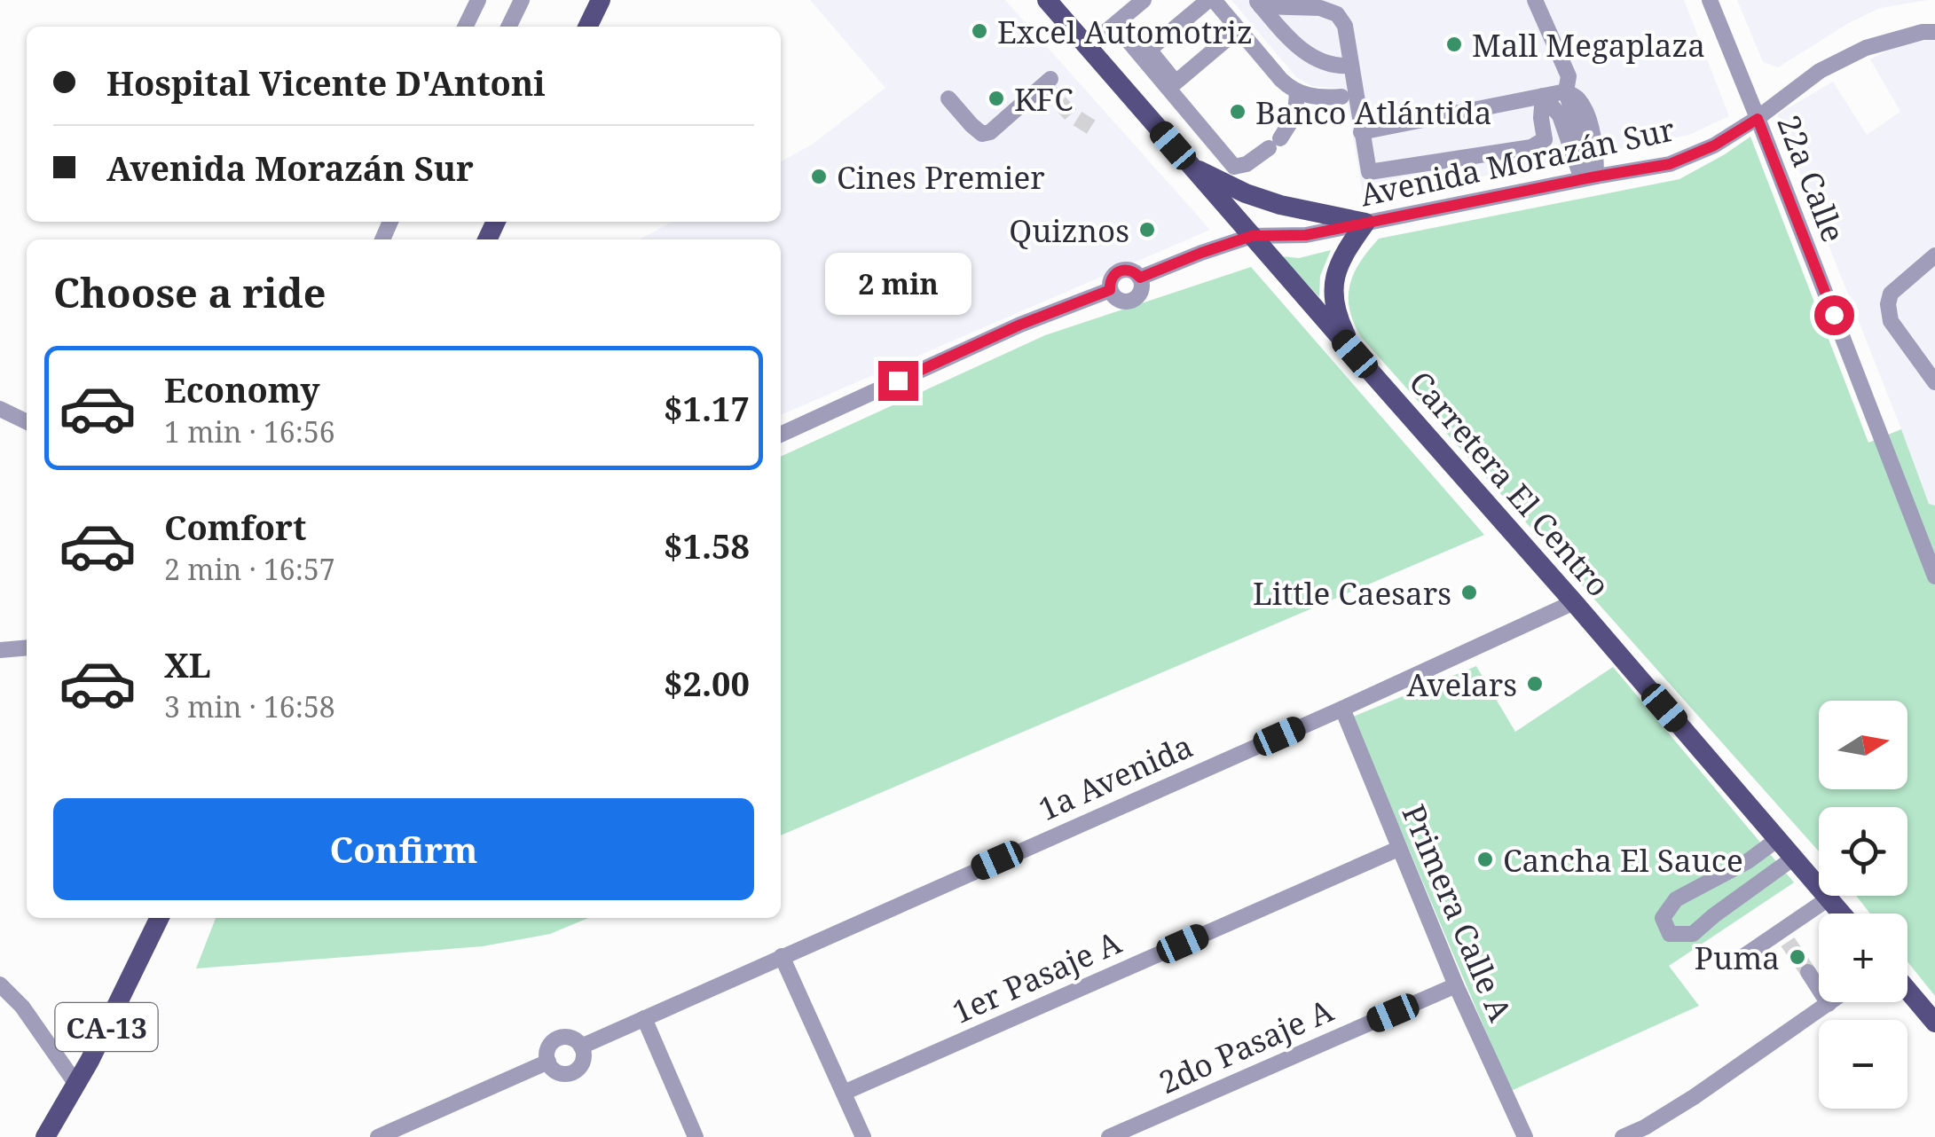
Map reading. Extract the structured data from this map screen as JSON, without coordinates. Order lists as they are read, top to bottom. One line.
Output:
{"streets":{"main road":["Carretera El Centro","CA-13"],"street":["Avenida Morazán Sur","22a Calle","1a Avenida","Primera Calle A","1er Pasaje A","2do Pasaje A"]},"crossings":[["Avenida Morazán Sur","22a Calle"],["Avenida Morazán Sur","Carretera El Centro"],["Carretera El Centro","1a Avenida"],["1a Avenida","Primera Calle A"],["Primera Calle A","1er Pasaje A"],["Primera Calle A","2do Pasaje A"]],"places":["Excel Automotriz","Mall Megaplaza","KFC","Banco Atlántida","Cines Premier","Quiznos","Little Caesars","Avelars","Cancha El Sauce","Puma"],"north":"right","page":{"banner":["Hospital Vicente D'Antoni","Avenida Morazán Sur"],"heading":"Choose a ride","bubble":"2 min","list":[{"name":"Economy","note":"1 min · 16:56","value":"$1.17"},{"name":"Comfort","note":"2 min · 16:57","value":"$1.58"},{"name":"XL","note":"3 min · 16:58","value":"$2.00"}],"map_buttons":["+","−"],"buttons":"Confirm"}}
